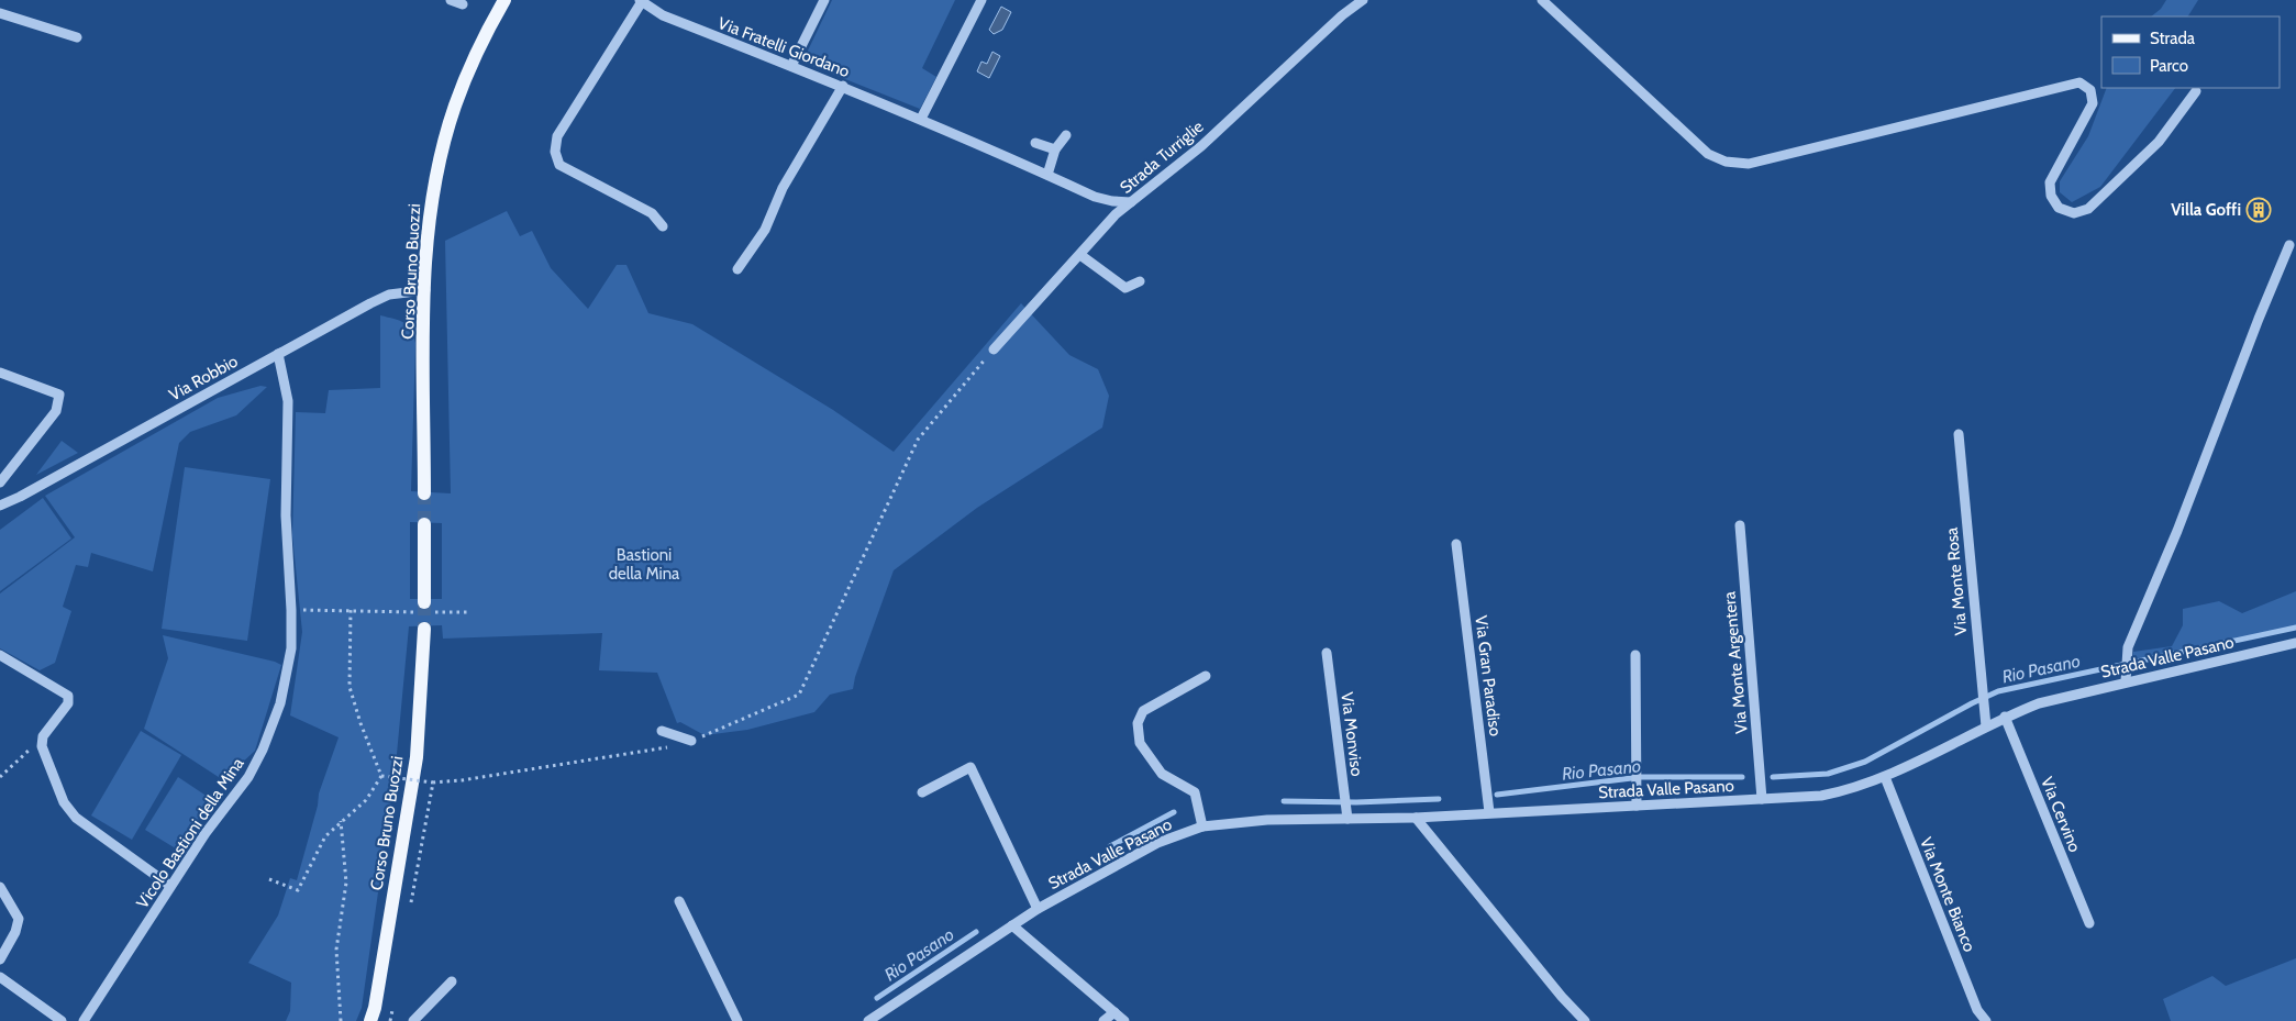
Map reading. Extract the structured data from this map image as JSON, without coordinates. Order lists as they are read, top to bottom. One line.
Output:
{"streets":{"main road":["Corso Bruno Buozzi"],"street":["Via Fratelli Giordano","Strada Turriglie","Via Robbio","Via Monte Rosa","Strada Valle Pasano","Via Monte Argentera","Via Gran Paradiso","Via Monviso","Via Cervino","Vicolo Bastioni della Mina","Via Monte Bianco"]},"crossings":[["Via Fratelli Giordano","Strada Turriglie"],["Corso Bruno Buozzi","Via Robbio"],["Via Robbio","Vicolo Bastioni della Mina"],["Via Monte Rosa","Strada Valle Pasano"],["Strada Valle Pasano","Via Monte Argentera"],["Strada Valle Pasano","Via Gran Paradiso"],["Strada Valle Pasano","Via Monviso"],["Strada Valle Pasano","Via Cervino"],["Strada Valle Pasano","Via Monte Bianco"]],"water":["Rio Pasano"],"parks":["Bastioni della Mina"],"places":{"building":["Villa Goffi"]},"legend":["Strada","Parco"]}
